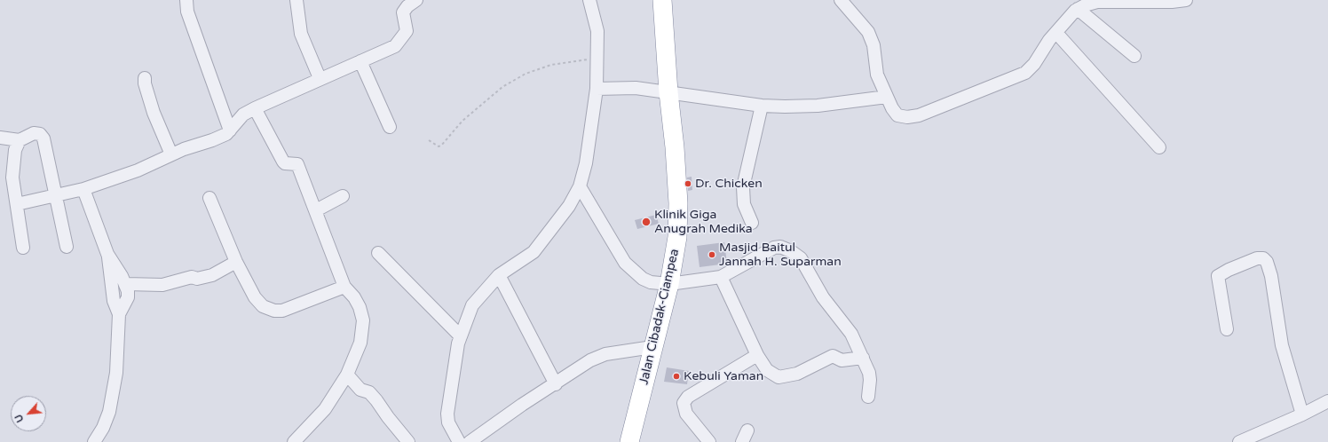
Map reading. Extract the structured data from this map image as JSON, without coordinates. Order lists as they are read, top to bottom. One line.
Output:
{"streets":{"highway":["Jalan Cibadak-Ciampea"]},"places":["Dr. Chicken","Klinik Giga Anugrah Medika","Masjid Baitul Jannah H. Suparman","Kebuli Yaman"],"north":"bottom left"}
